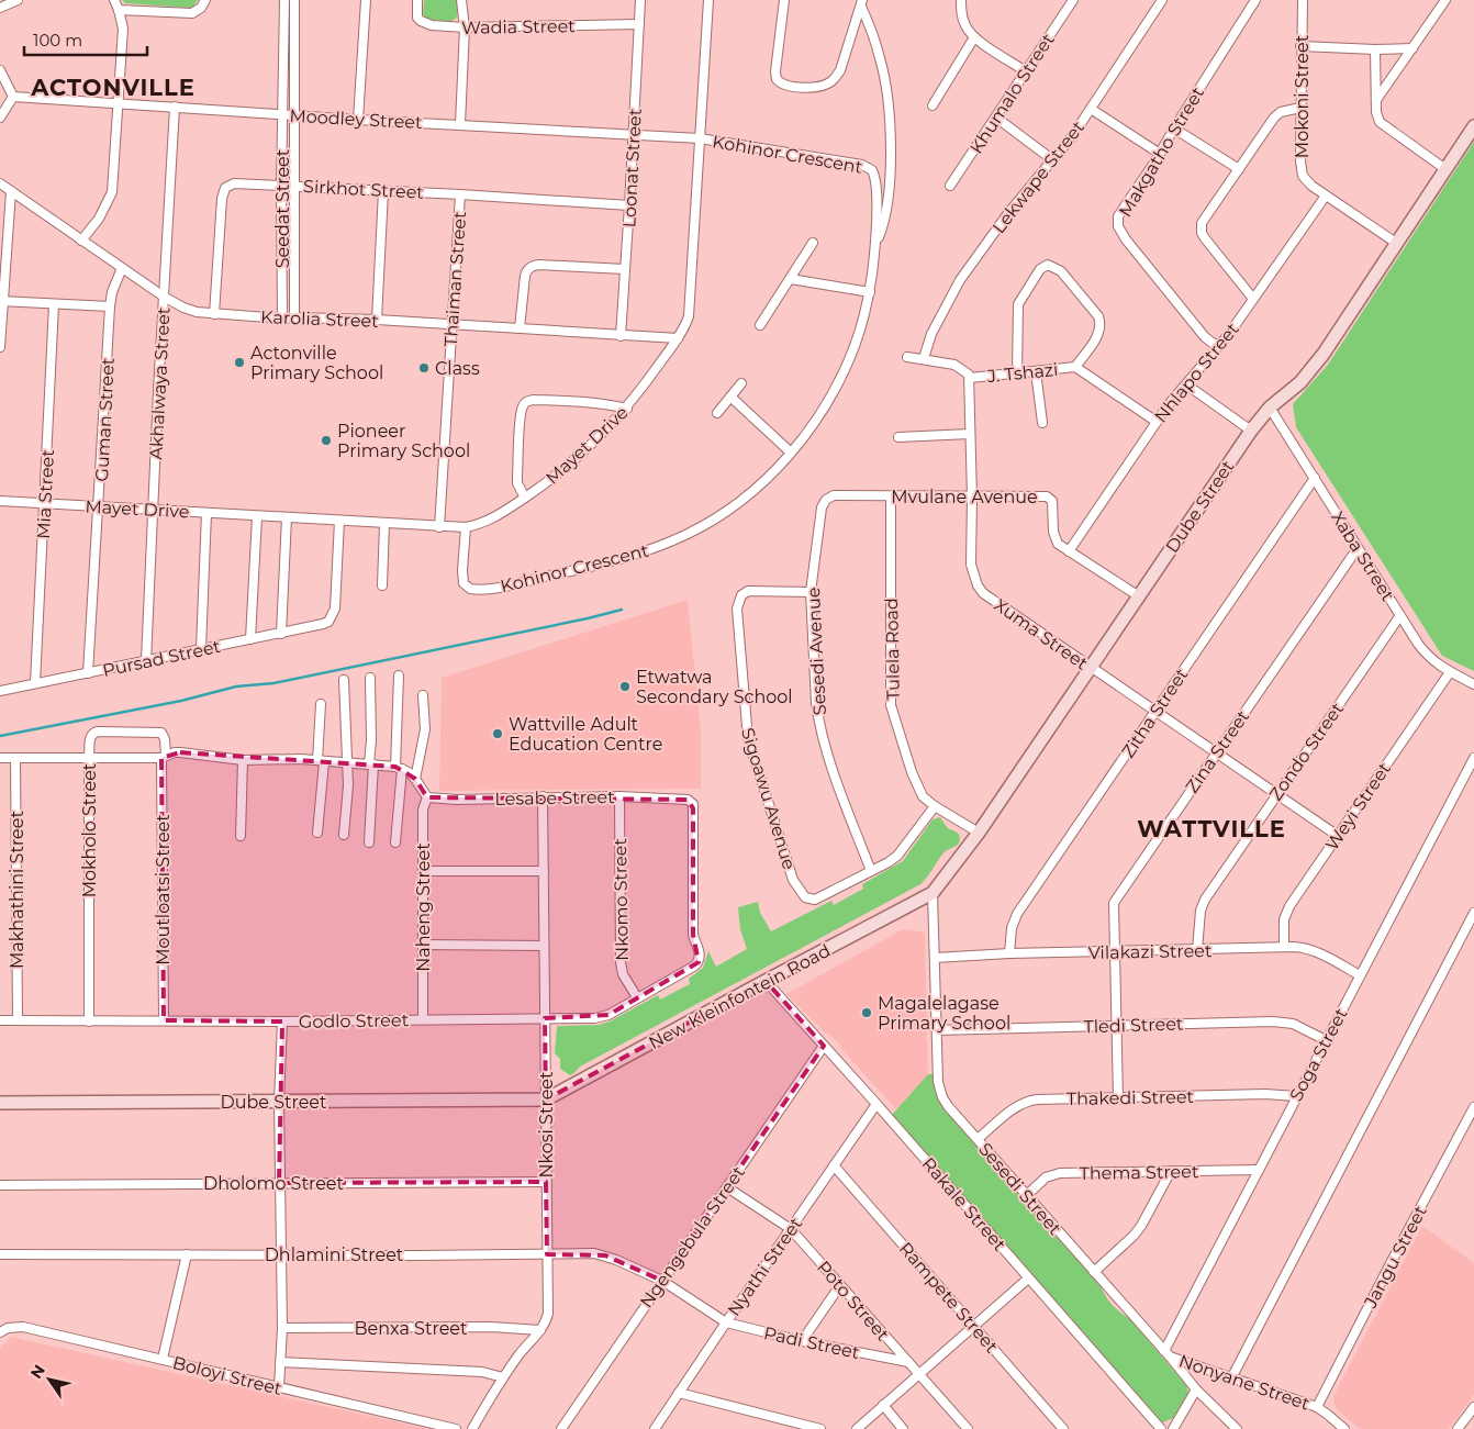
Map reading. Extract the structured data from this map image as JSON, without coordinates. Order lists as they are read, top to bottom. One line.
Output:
{"streets":{"street":["Wadia Street","Khumalo Street","Mokoni Street","Moodley Street","Makgatho Street","Kohinor Crescent","Loonat Street","Lekwape Street","Sirkhot Street","Seedat Street","Thaiman Street","Karolia Street","J. Tshazi","Nhlapo Street","Akhalwaya Street","Guman Street","Mayet Drive","Mia Street","Mvulane Avenue","Dube Street","Xaba Street","Xuma Street","Tulela Road","Sesedi Avenue","Pursad Street","Zitha Street","Zina Street","Zondo Street","Lesabe Street","Sigoawu Avenue","Weyi Street","Mokholo Street","Makhathini Street","Moutloatsi Street","Nkomo Street","Naheng Street","Vilakazi Street","New Kleinfontein Road","Godlo Street","Tledi Street","Soga Street","Thakedi Street","Nkosi Street","Thema Street","Dholomo Street","Sesedi Street","Rakale Street","Ngengebula Street","Dhlamini Street","Jangu Street","Nyathi Street","Rampete Street","Poto Street","Benxa Street","Padi Street","Boloyi Street","Nonyane Street"]},"crossings":[["Wadia Street","Loonat Street"],["Mokoni Street","Nhlapo Street"],["Mokoni Street","Dube Street"],["Moodley Street","Kohinor Crescent"],["Moodley Street","Loonat Street"],["Moodley Street","Seedat Street"],["Moodley Street","Akhalwaya Street"],["Moodley Street","Mayet Drive"],["Makgatho Street","Nhlapo Street"],["Kohinor Crescent","Mayet Drive"],["Loonat Street","Sirkhot Street"],["Loonat Street","Karolia Street"],["Sirkhot Street","Seedat Street"],["Sirkhot Street","Thaiman Street"],["Sirkhot Street","Karolia Street"],["Seedat Street","Karolia Street"],["Thaiman Street","Karolia Street"],["Thaiman Street","Mayet Drive"],["Karolia Street","Akhalwaya Street"],["Karolia Street","Guman Street"],["Karolia Street","Mayet Drive"],["J. Tshazi","Nhlapo Street"],["J. Tshazi","Xuma Street"],["Nhlapo Street","Mvulane Avenue"],["Akhalwaya Street","Mayet Drive"],["Akhalwaya Street","Pursad Street"],["Guman Street","Mayet Drive"],["Guman Street","Pursad Street"],["Mayet Drive","Mia Street"],["Mayet Drive","Pursad Street"],["Mia Street","Pursad Street"],["Mvulane Avenue","Dube Street"],["Mvulane Avenue","Xuma Street"],["Mvulane Avenue","Tulela Road"],["Mvulane Avenue","Sesedi Avenue"],["Dube Street","Xaba Street"],["Dube Street","Xuma Street"],["Dube Street","Tulela Road"],["Dube Street","New Kleinfontein Road"],["Dube Street","Nkosi Street"],["Dube Street","Sesedi Street"],["Xaba Street","Zitha Street"],["Xaba Street","Zina Street"],["Xaba Street","Zondo Street"],["Xaba Street","Weyi Street"],["Xuma Street","Zitha Street"],["Xuma Street","Zina Street"],["Xuma Street","Zondo Street"],["Xuma Street","Weyi Street"],["Sesedi Avenue","Sigoawu Avenue"],["Zitha Street","Vilakazi Street"],["Zina Street","Vilakazi Street"],["Zina Street","Tledi Street"],["Zina Street","Thakedi Street"],["Zondo Street","Vilakazi Street"],["Lesabe Street","Nkomo Street"],["Lesabe Street","Naheng Street"],["Lesabe Street","Godlo Street"],["Lesabe Street","Nkosi Street"],["Weyi Street","Vilakazi Street"],["Mokholo Street","Moutloatsi Street"],["Mokholo Street","Godlo Street"],["Makhathini Street","Godlo Street"],["Moutloatsi Street","Godlo Street"],["Nkomo Street","Godlo Street"],["Naheng Street","Godlo Street"],["Vilakazi Street","Soga Street"],["Vilakazi Street","Sesedi Street"],["New Kleinfontein Road","Nkosi Street"],["New Kleinfontein Road","Sesedi Street"],["New Kleinfontein Road","Rakale Street"],["Godlo Street","Nkosi Street"],["Tledi Street","Soga Street"],["Tledi Street","Sesedi Street"],["Soga Street","Thakedi Street"],["Soga Street","Thema Street"],["Soga Street","Sesedi Street"],["Soga Street","Nonyane Street"],["Thakedi Street","Sesedi Street"],["Nkosi Street","Dholomo Street"],["Nkosi Street","Dhlamini Street"],["Nkosi Street","Benxa Street"],["Thema Street","Sesedi Street"],["Sesedi Street","Nonyane Street"],["Rakale Street","Ngengebula Street"],["Rakale Street","Nyathi Street"],["Ngengebula Street","Dhlamini Street"],["Ngengebula Street","Poto Street"],["Ngengebula Street","Padi Street"],["Dhlamini Street","Padi Street"],["Jangu Street","Nonyane Street"],["Nyathi Street","Rampete Street"],["Nyathi Street","Poto Street"],["Nyathi Street","Padi Street"],["Poto Street","Padi Street"]],"districts":["ACTONVILLE","WATTVILLE"],"places":["Actonville Primary School","Class","Pioneer Primary School","Etwatwa Secondary School","Wattville Adult Education Centre","Magalelagase Primary School"],"scale_bar":"100 m","north":"top left"}
